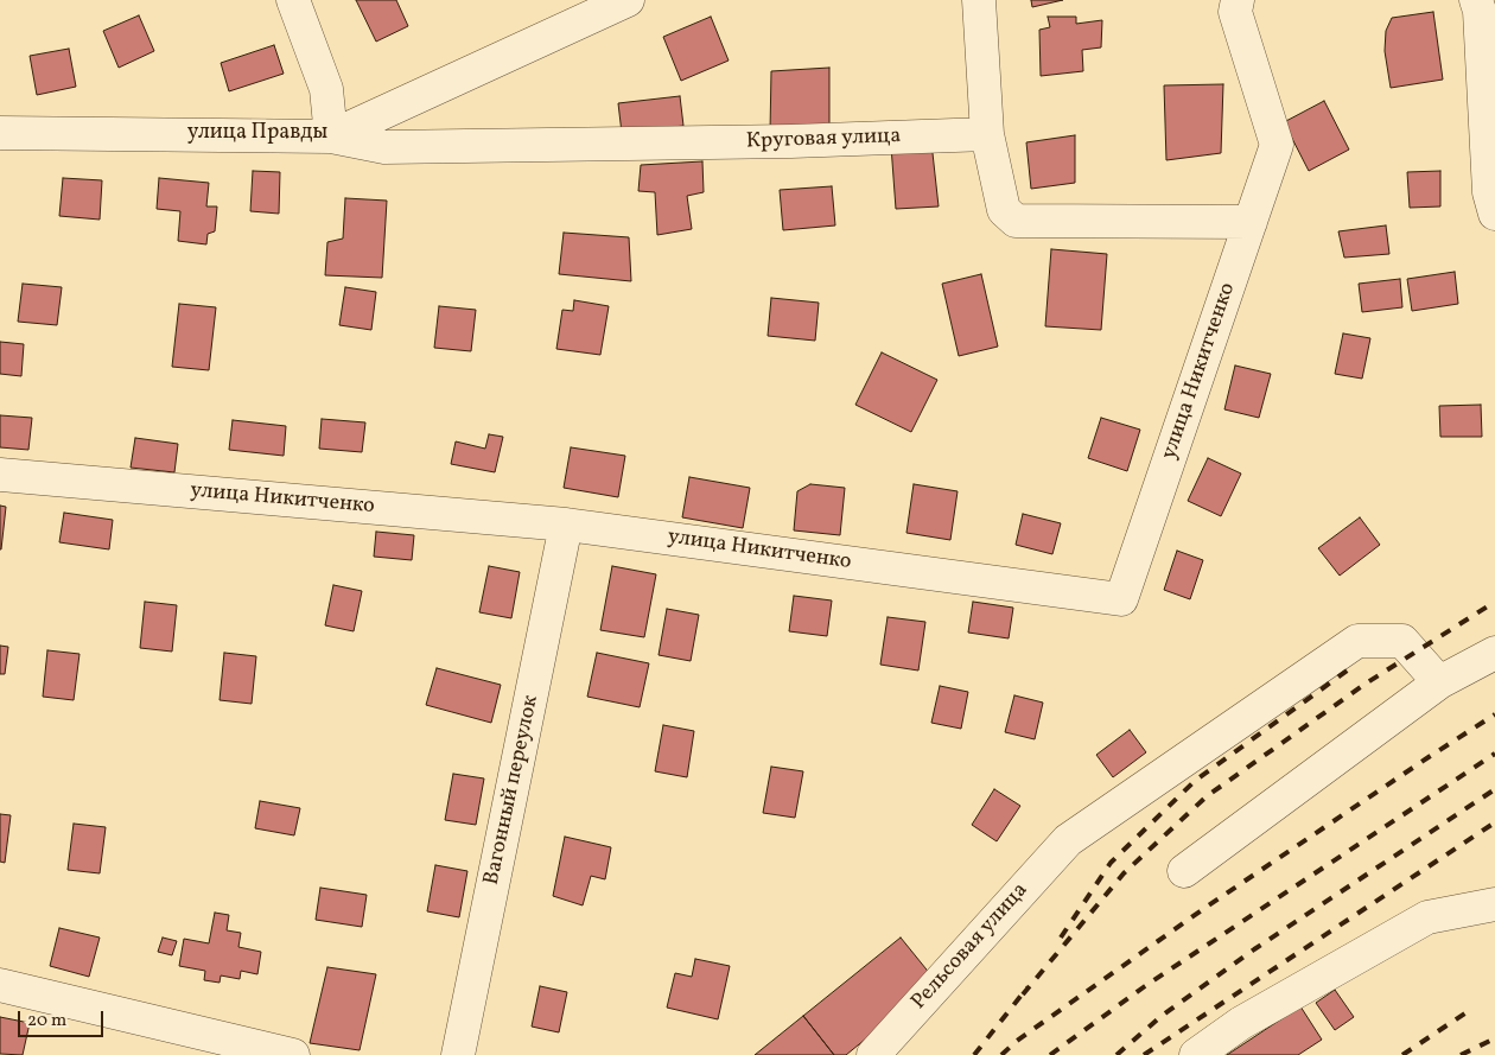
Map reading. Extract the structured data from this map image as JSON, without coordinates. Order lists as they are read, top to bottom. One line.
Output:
{"streets":{"street":["улица Правды","Круговая улица","улица Никитченко","Вагонный переулок","Рельсовая улица"]},"crossings":[["улица Правды","Круговая улица"],["улица Никитченко","Вагонный переулок"]],"scale_bar":"20 m"}
